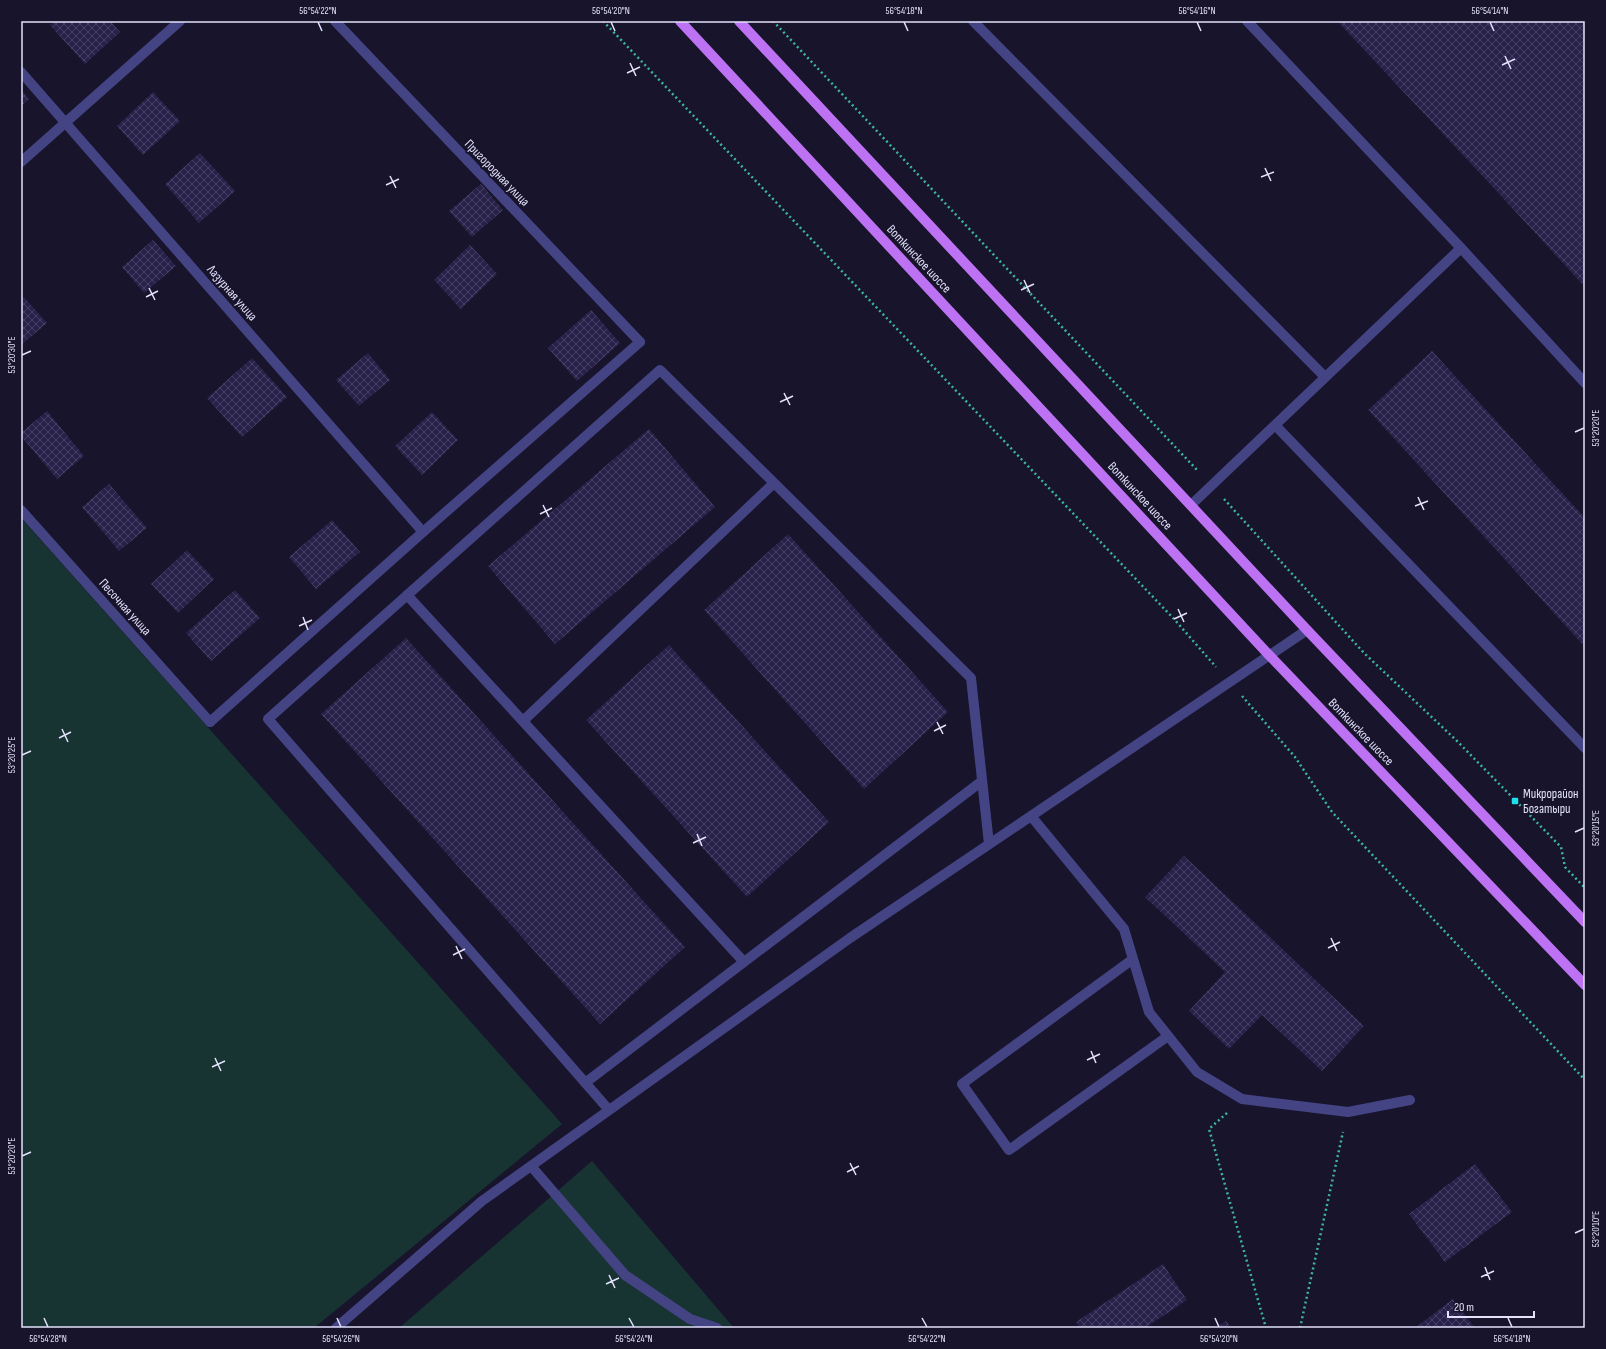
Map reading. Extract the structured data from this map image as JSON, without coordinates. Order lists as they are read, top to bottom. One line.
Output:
{"streets":{"main road":["Воткинское шоссе"],"street":["Пригородная улица","Лазурная улица","Песочная улица"]},"crossings":[["Пригородная улица","Лазурная улица"],["Пригородная улица","Песочная улица"],["Лазурная улица","Песочная улица"]],"places":{"transit":["Микрорайон Богатыри"]},"scale_bar":"20 m","coordinates":["56°54'22\"N","56°54'20\"N","56°54'18\"N","56°54'16\"N","56°54'14\"N","53°20'30\"E","53°20'20\"E","53°20'25\"E","53°20'15\"E","53°20'10\"E","56°54'28\"N","56°54'26\"N","56°54'24\"N"]}
